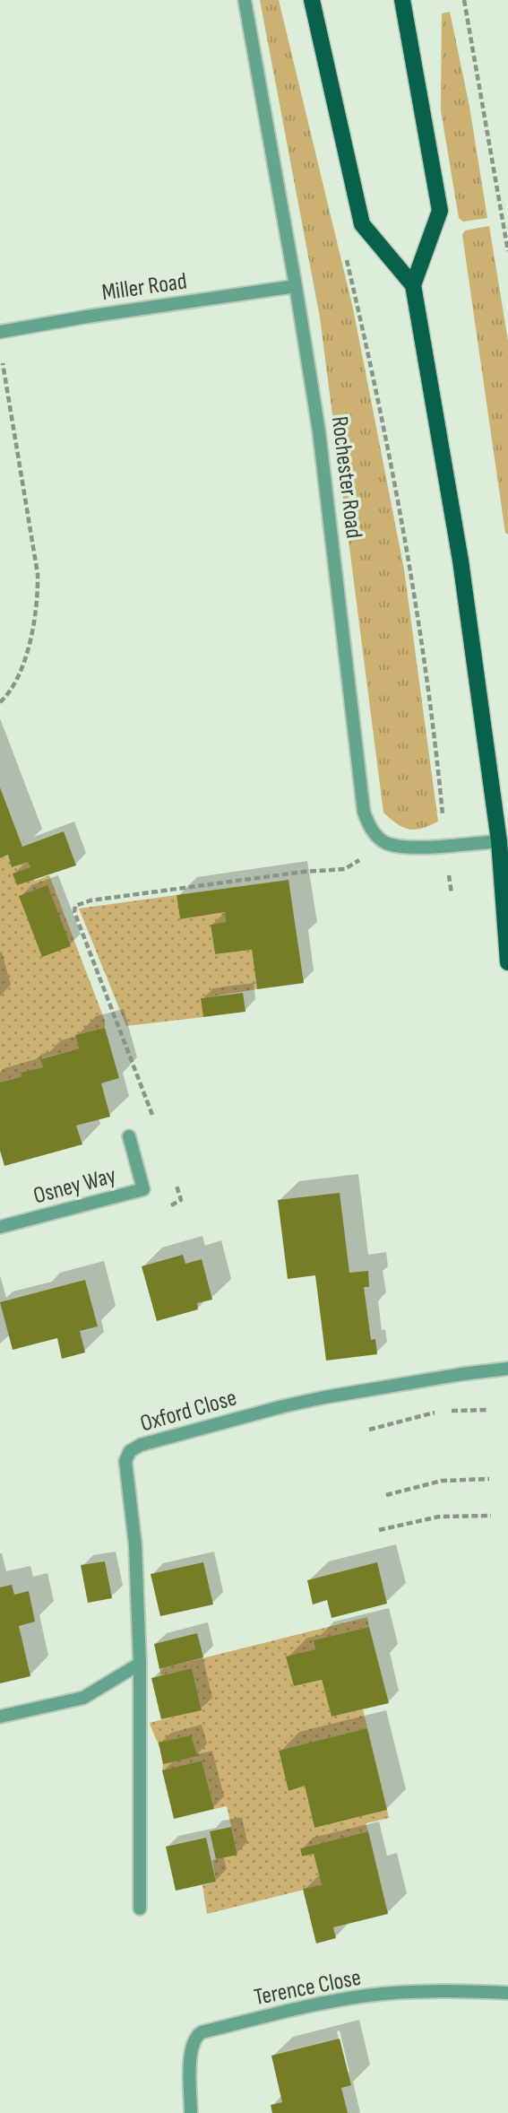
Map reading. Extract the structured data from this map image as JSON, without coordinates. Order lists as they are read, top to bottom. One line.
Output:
{"streets":{"street":["Miller Road","Rochester Road","Osney Way","Oxford Close","Terence Close"]},"crossings":[["Miller Road","Rochester Road"]]}
